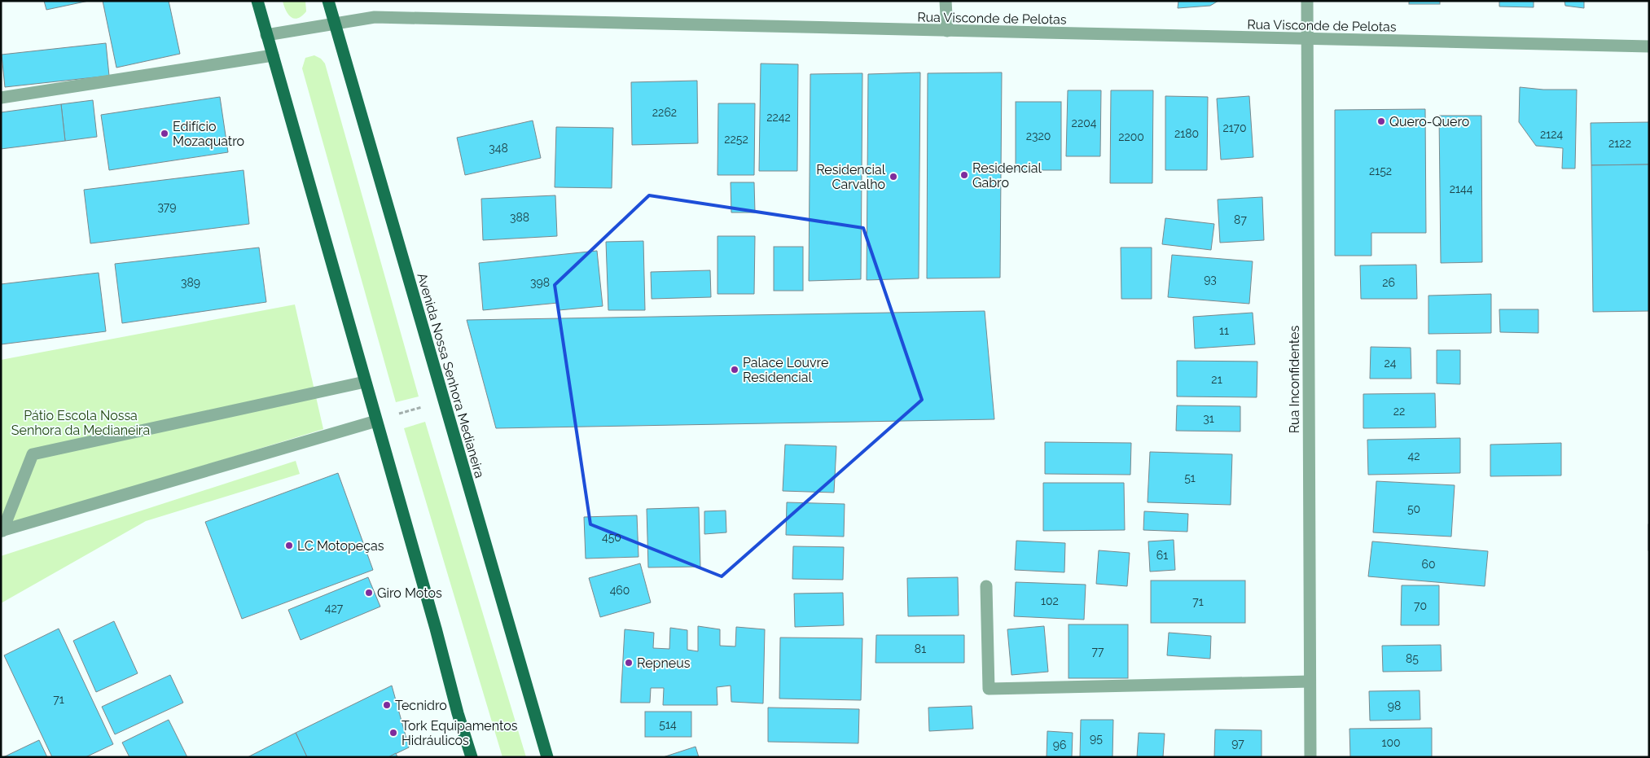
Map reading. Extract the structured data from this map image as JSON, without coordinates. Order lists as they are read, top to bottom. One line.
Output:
{"streets":{"main road":["Avenida Nossa Senhora Medianeira"],"street":["Rua Visconde de Pelotas","Rua Inconfidentes"]},"crossings":[["Rua Visconde de Pelotas","Avenida Nossa Senhora Medianeira"],["Rua Visconde de Pelotas","Rua Inconfidentes"]],"parks":["Pátio Escola Nossa Senhora da Medianeira"],"places":["Quero-Quero","Edifício Mozaquatro","Residencial Gabro","Residencial Carvalho","Palace Louvre Residencial","LC Motopeças","Giro Motos","Repneus","Tecnidro","Tork Equipamentos Hidráulicos"],"house_numbers":["2262","2242","2204","2170","2180","2124","2320","2200","2252","2122","348","2152","2144","379","388","87","93","389","398","26","11","24","21","22","31","42","51","50","450","61","60","460","102","71","70","427","81","77","85","71","98","514","95","100","97","96"]}
